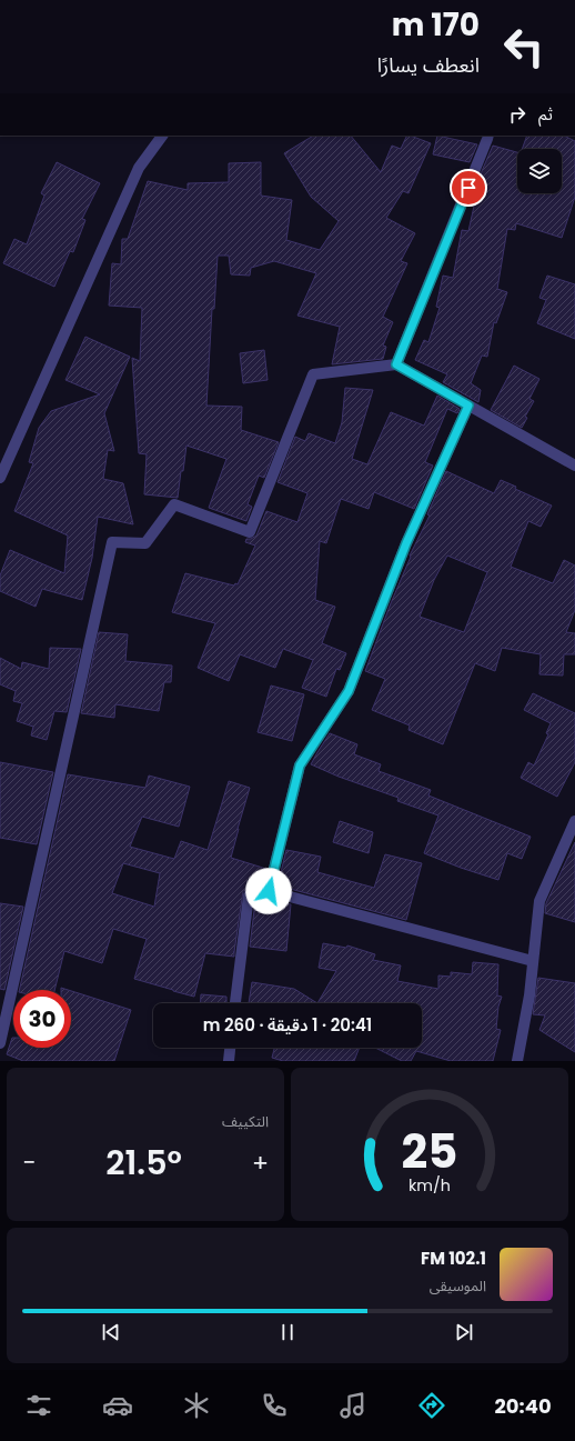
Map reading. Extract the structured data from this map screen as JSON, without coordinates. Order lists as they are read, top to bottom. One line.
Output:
{"page":{"turn":["170 m","انعطف يسارًا"],"then":"ثم","limit":"30","trip":"20:41 · 1 دقيقة · 260 m","tile":"التكييف","heat":["−","21.5°","+"],"song":["102.1 FM","الموسيقى"],"tabs":"20:40","gauge":["25","km/h"]}}
